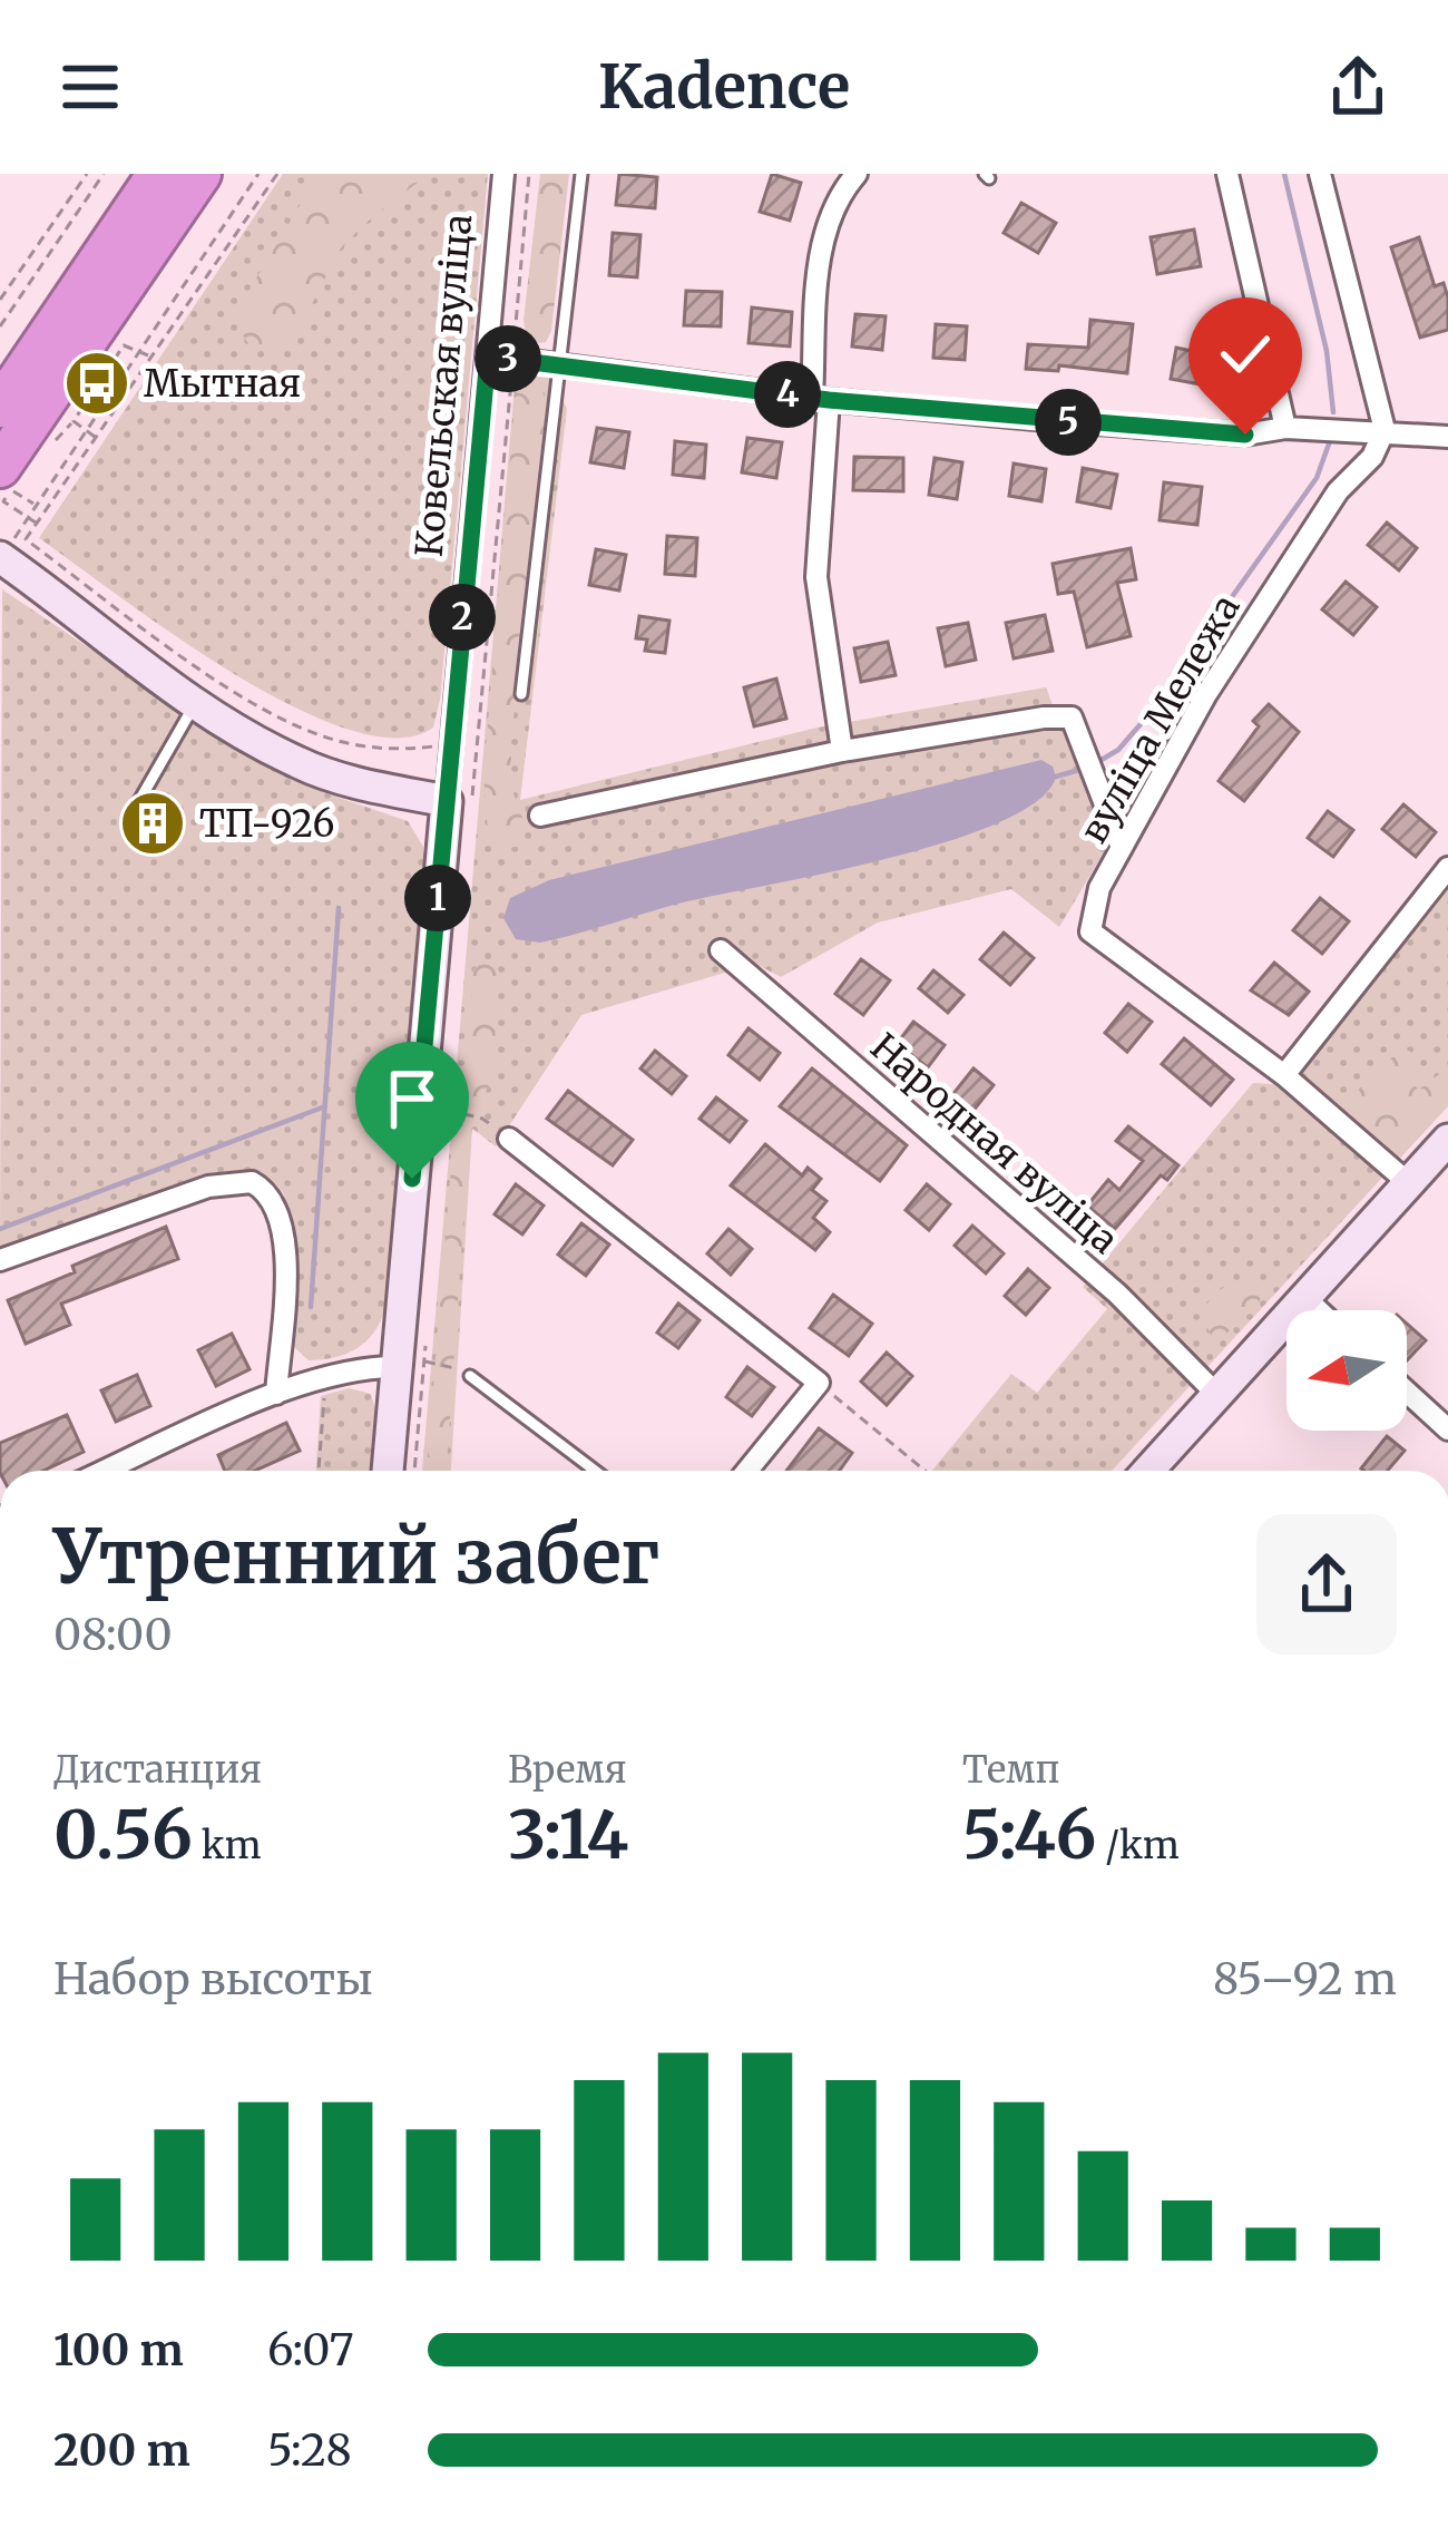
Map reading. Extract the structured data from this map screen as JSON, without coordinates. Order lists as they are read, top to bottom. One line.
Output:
{"streets":{"main road":["Ковельская вуліца"],"street":["вуліца Мележа","Народная вуліца"]},"places":{"bus stop":["Мытная"],"building":["ТП-926"]},"north":"left","page":{"header":"Kadence","pins":["3","4","5","2","1"],"heading":["Утренний забег","08:00"],"stats":[["Дистанция","0.56 km"],["Время","3:14"],["Темп","5:46 /km"]],"chart":["Набор высоты","85–92 m"],"list":[{"name":"100 m","note":"6:07"},{"name":"200 m","note":"5:28"}]}}
